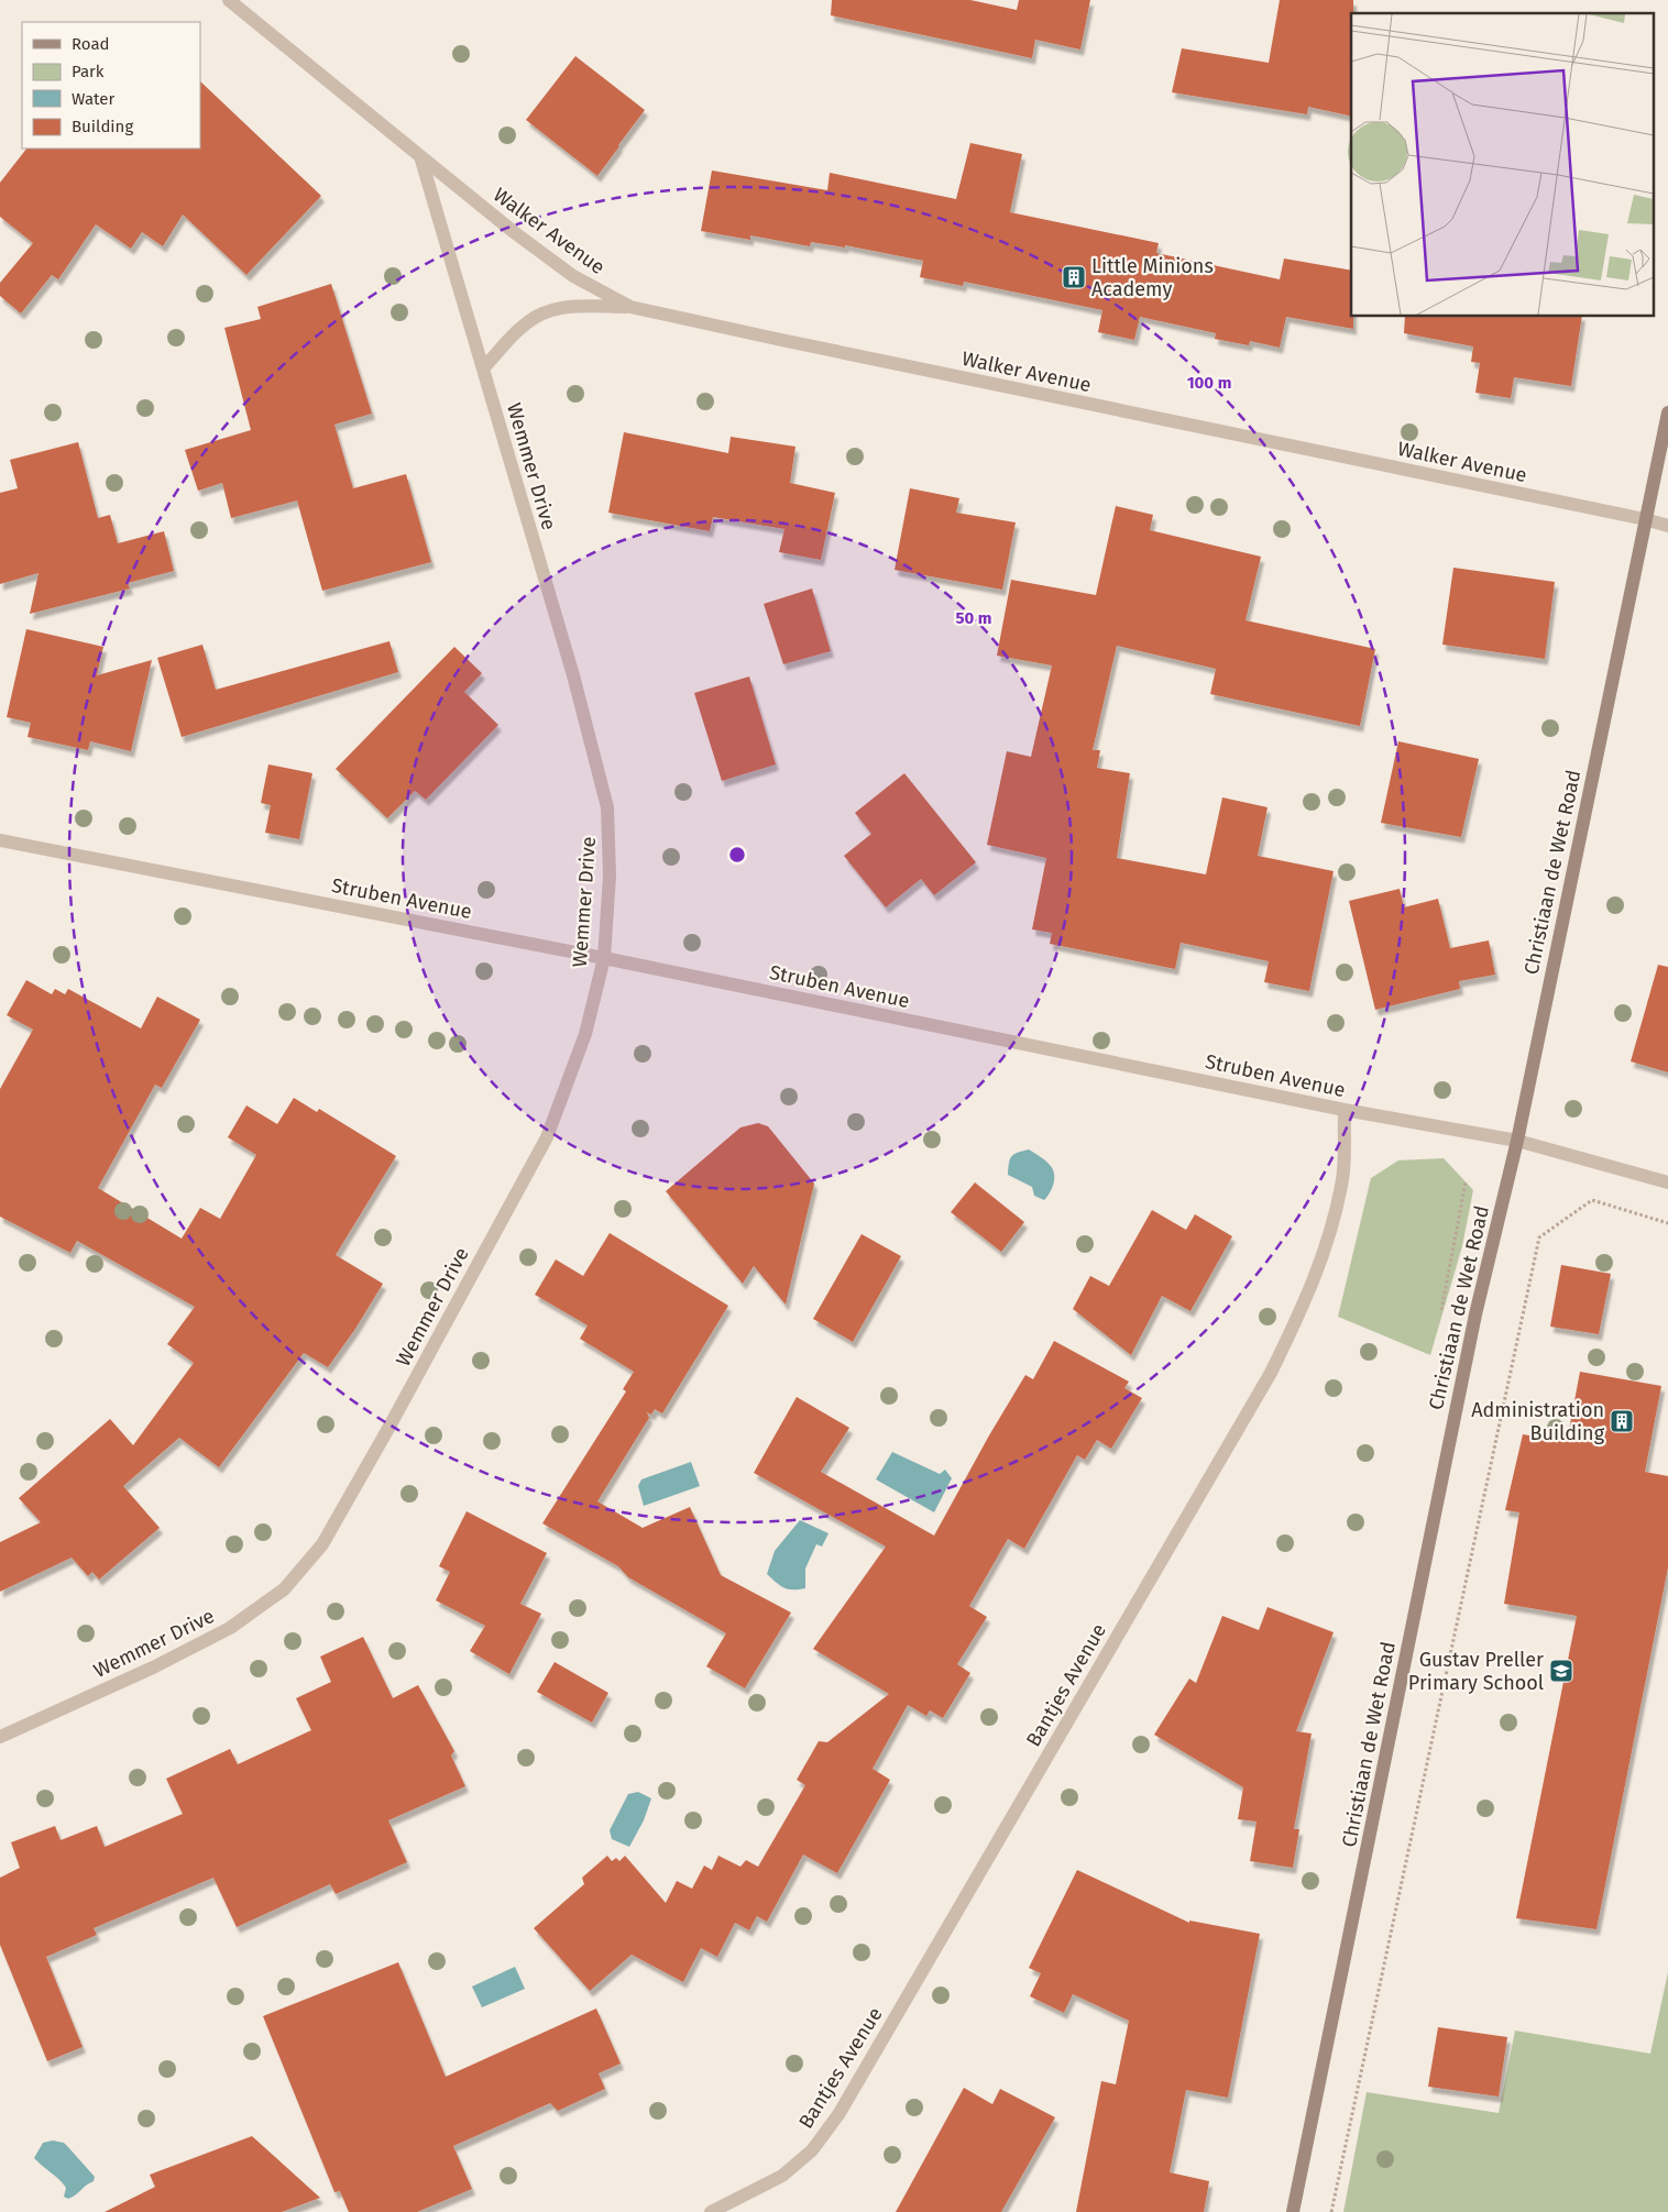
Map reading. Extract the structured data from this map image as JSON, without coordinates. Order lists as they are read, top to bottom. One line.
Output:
{"streets":{"main road":["Christiaan de Wet Road"],"street":["Walker Avenue","Wemmer Drive","Struben Avenue","Bantjes Avenue"]},"crossings":[["Walker Avenue","Wemmer Drive"],["Walker Avenue","Christiaan de Wet Road"],["Wemmer Drive","Struben Avenue"],["Christiaan de Wet Road","Struben Avenue"],["Struben Avenue","Bantjes Avenue"]],"places":{"building":["Little Minions Academy","Administration Building"],"school or university":["Gustav Preller Primary School"]},"legend":["Road","Park","Water","Building"],"rings":["100 m","50 m"]}
